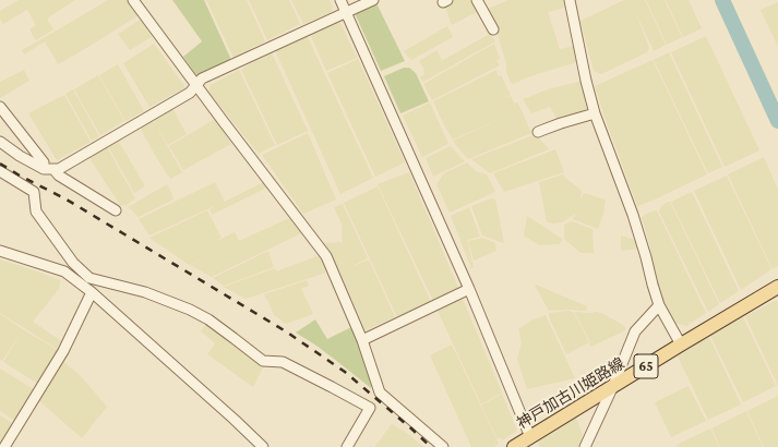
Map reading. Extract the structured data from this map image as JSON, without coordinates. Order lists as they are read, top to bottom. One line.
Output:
{"streets":{"main road":["65","神戸加古川姫路線"]}}
